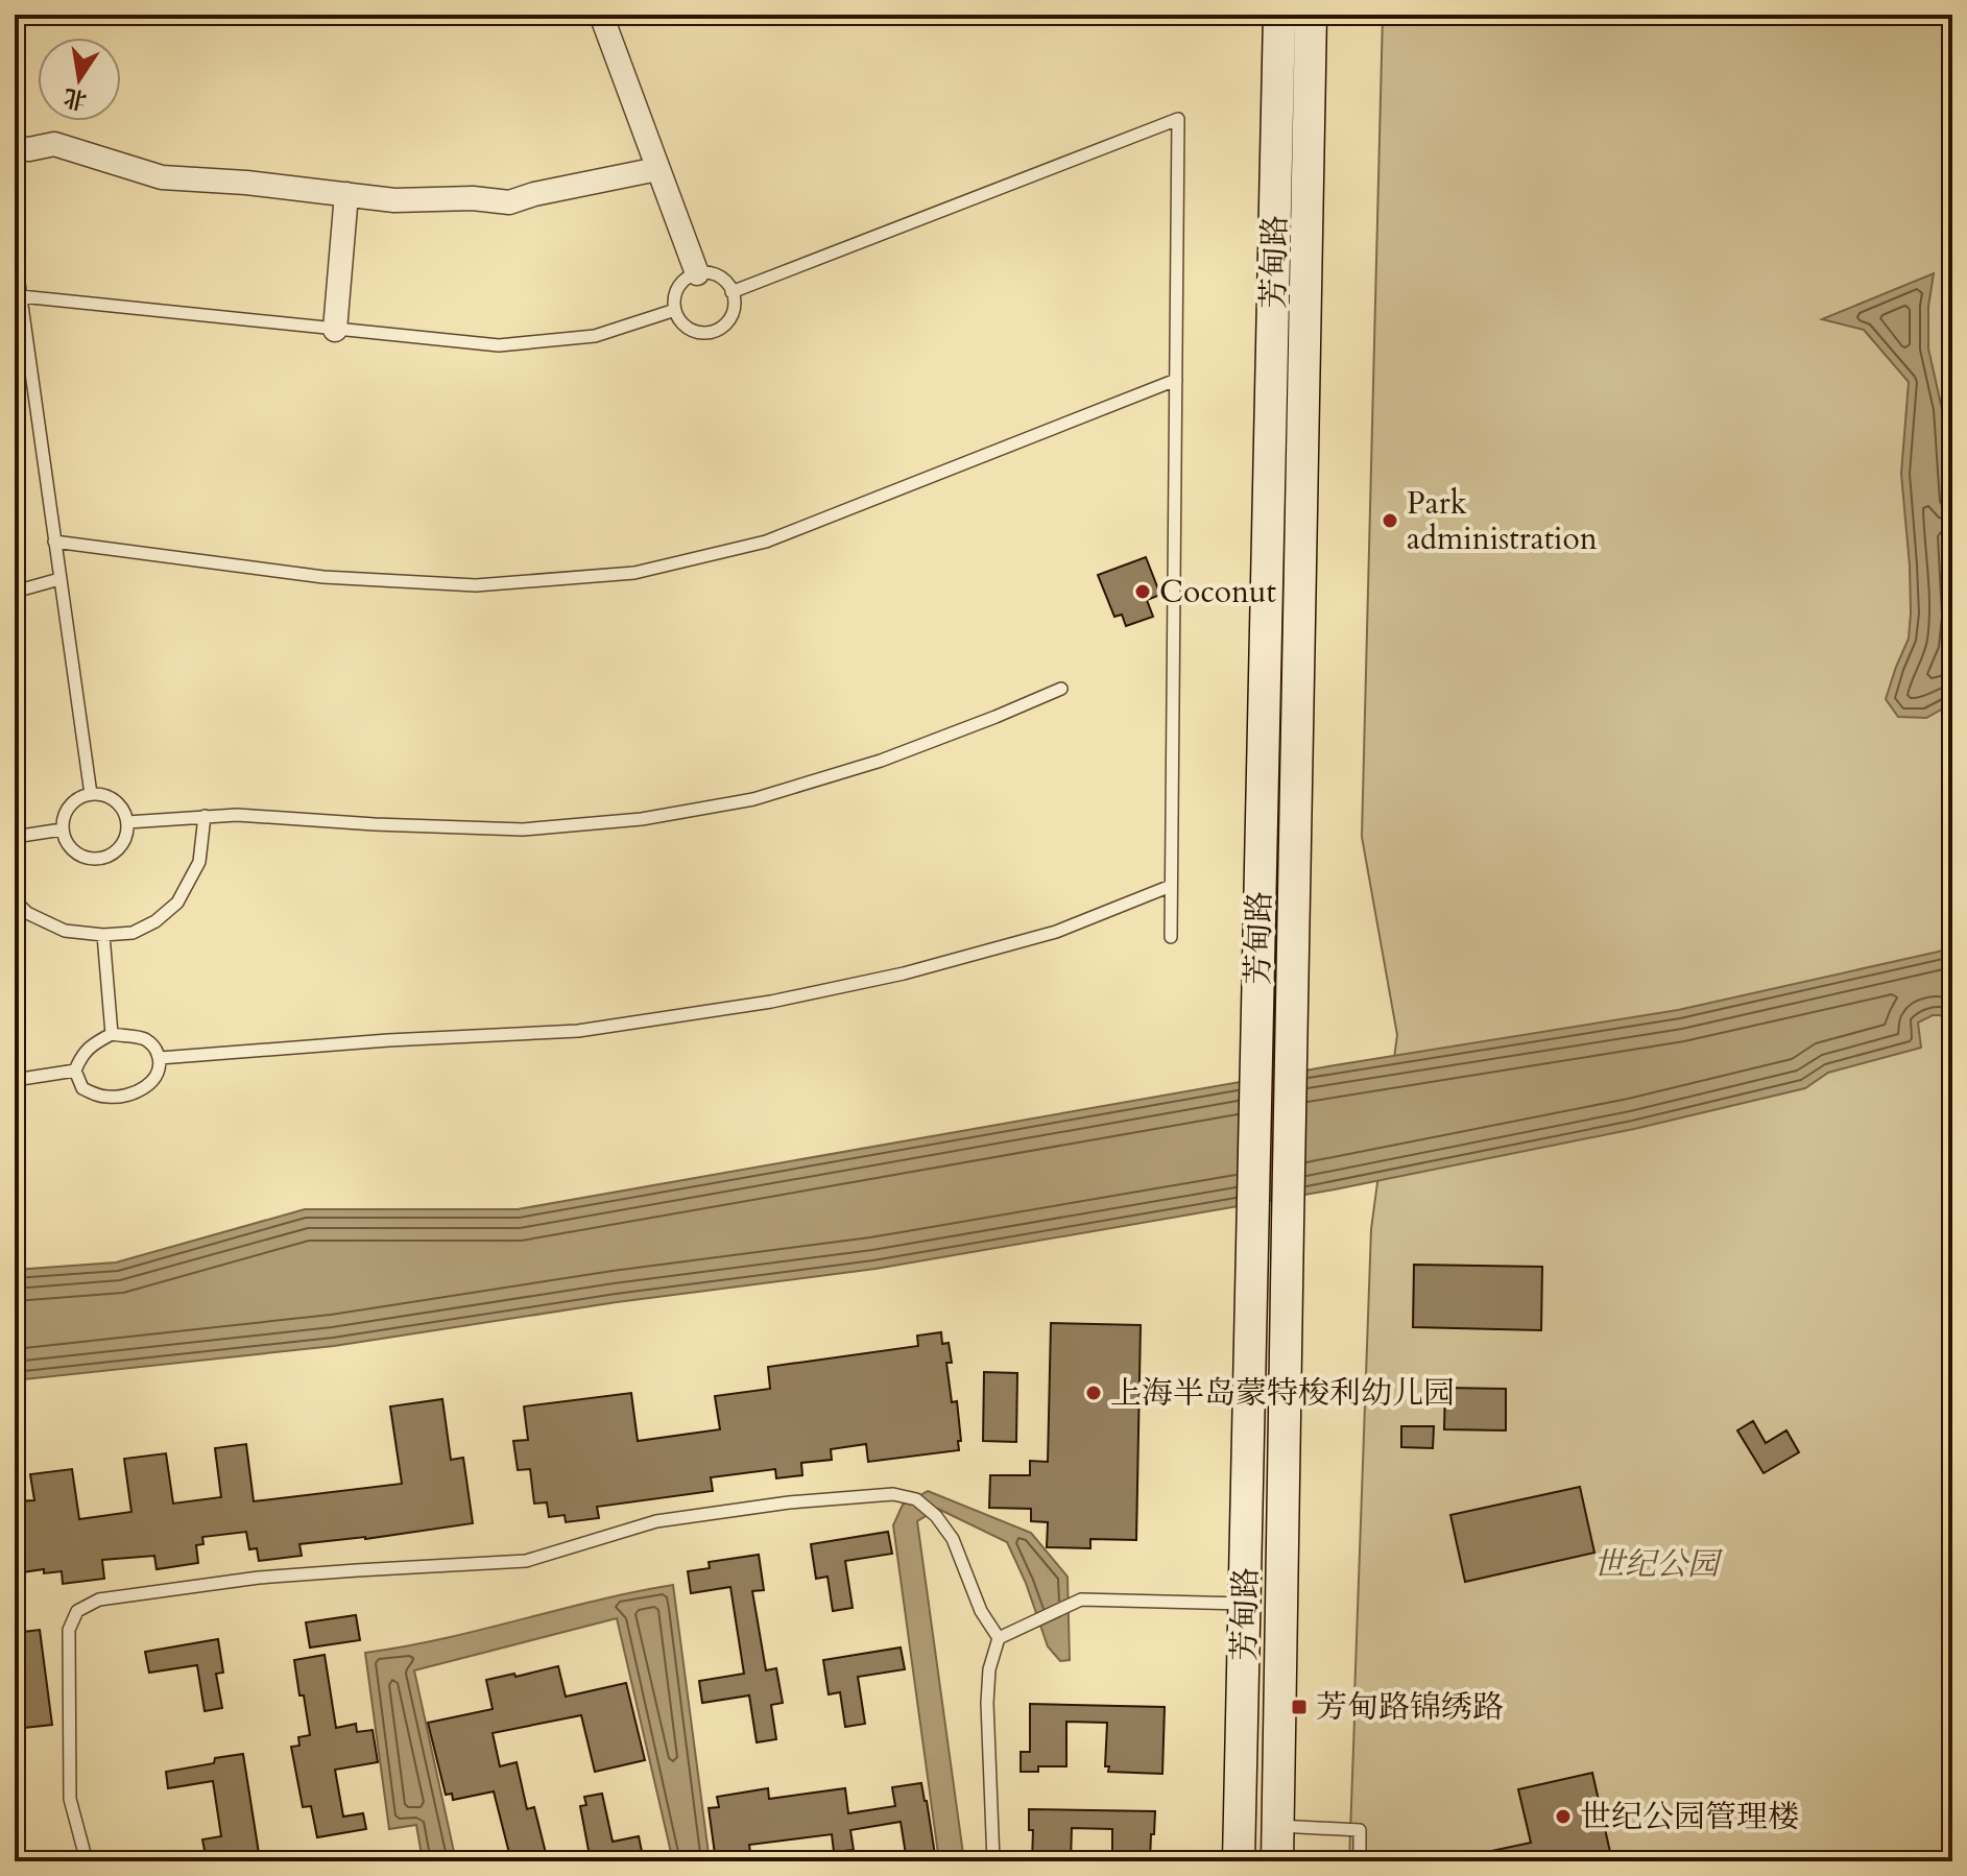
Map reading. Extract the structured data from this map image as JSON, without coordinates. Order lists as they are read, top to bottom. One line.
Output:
{"streets":{"main road":["芳甸路"]},"parks":["世纪公园"],"places":{"other":["Park administration","Coconut","上海半岛蒙特梭利幼儿园","世纪公园管理楼"],"transit":["芳甸路锦绣路"]},"north":"bottom"}
